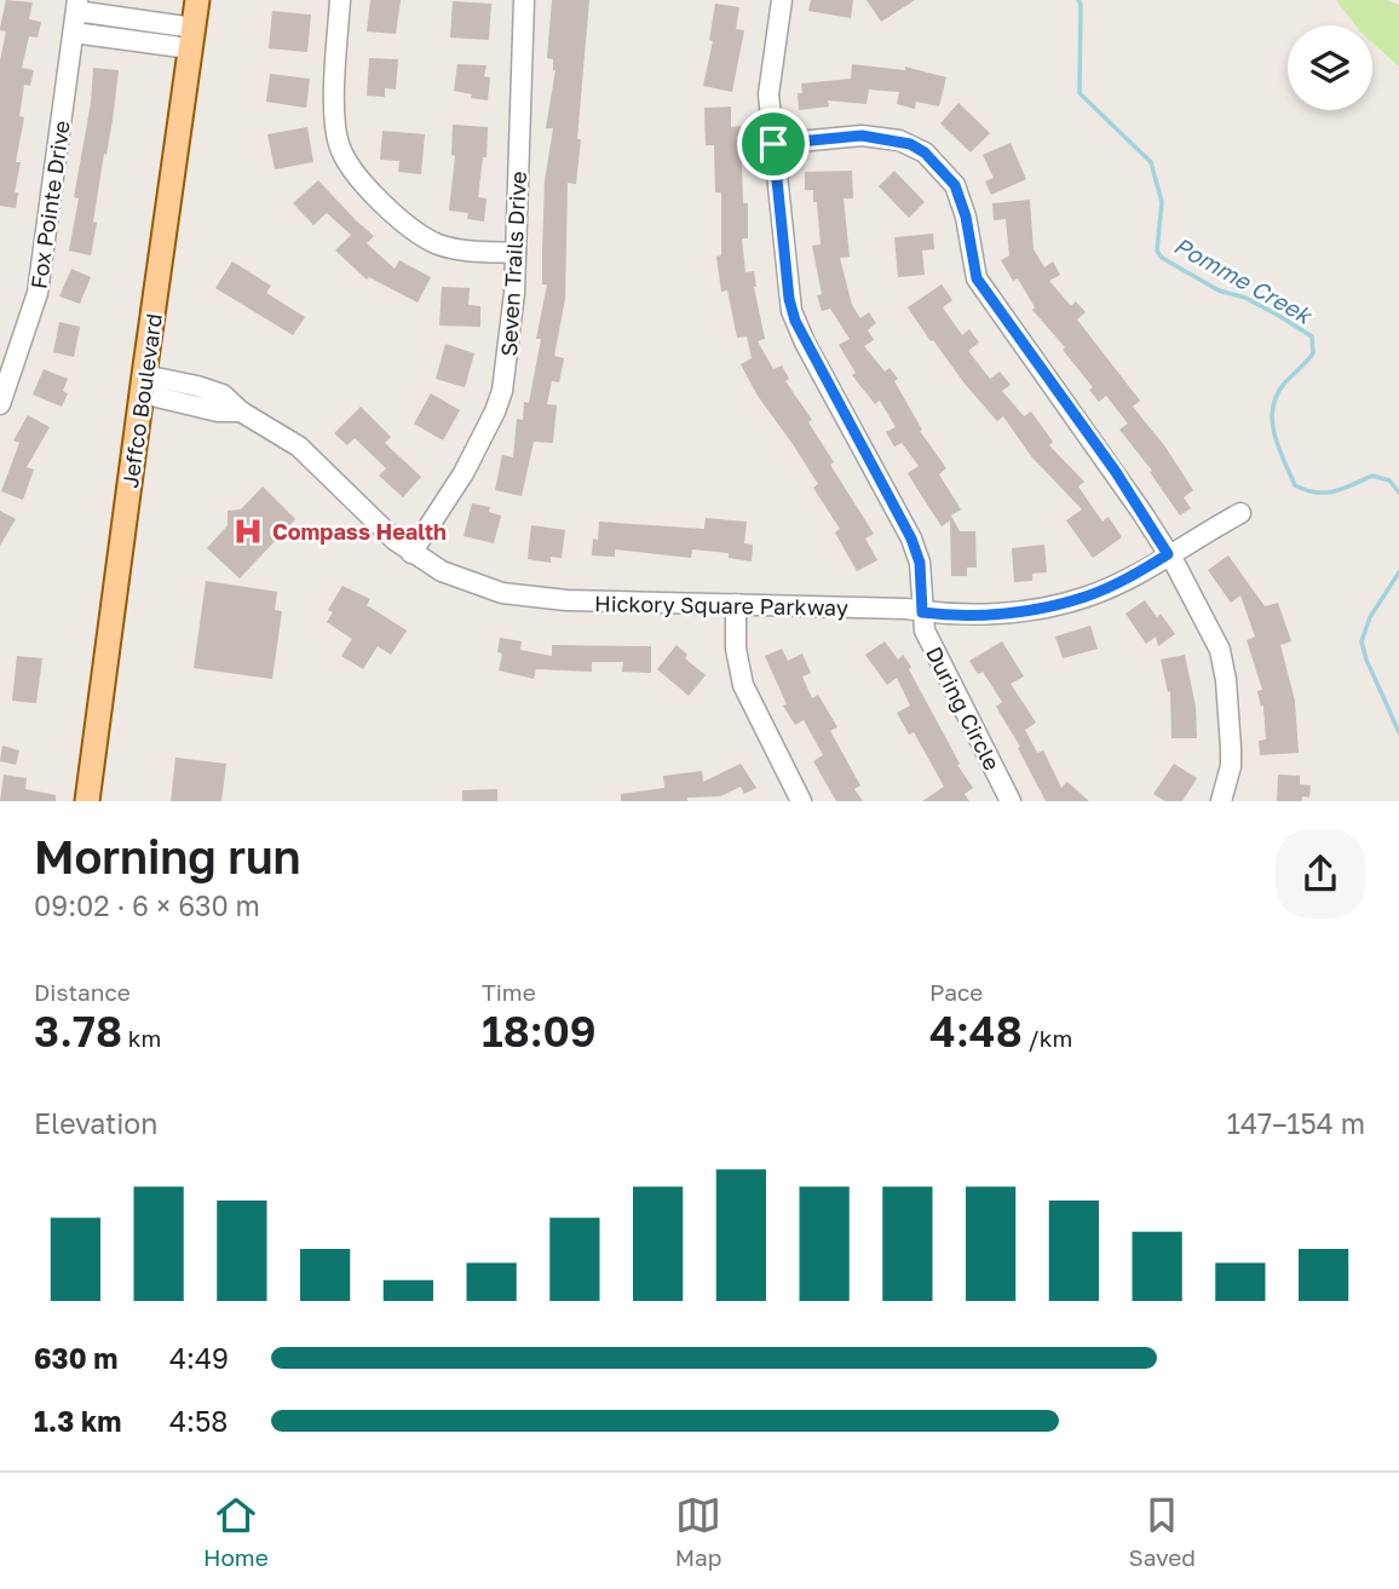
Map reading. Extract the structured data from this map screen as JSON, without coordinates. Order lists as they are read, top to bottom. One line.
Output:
{"streets":{"main road":["Jeffco Boulevard"],"street":["Fox Pointe Drive","Seven Trails Drive","Hickory Square Parkway","During Circle"]},"crossings":[["Seven Trails Drive","Hickory Square Parkway"],["Jeffco Boulevard","Hickory Square Parkway"],["Hickory Square Parkway","During Circle"]],"water":["Pomme Creek"],"places":{"hospital":["Compass Health"]},"page":{"heading":["Morning run","09:02 · 6 × 630 m"],"stats":[["Distance","3.78 km"],["Time","18:09"],["Pace","4:48 /km"]],"chart":["Elevation","147–154 m"],"list":[{"name":"630 m","note":"4:49"},{"name":"1.3 km","note":"4:58"}],"tabs":["Home","Map","Saved"]}}
